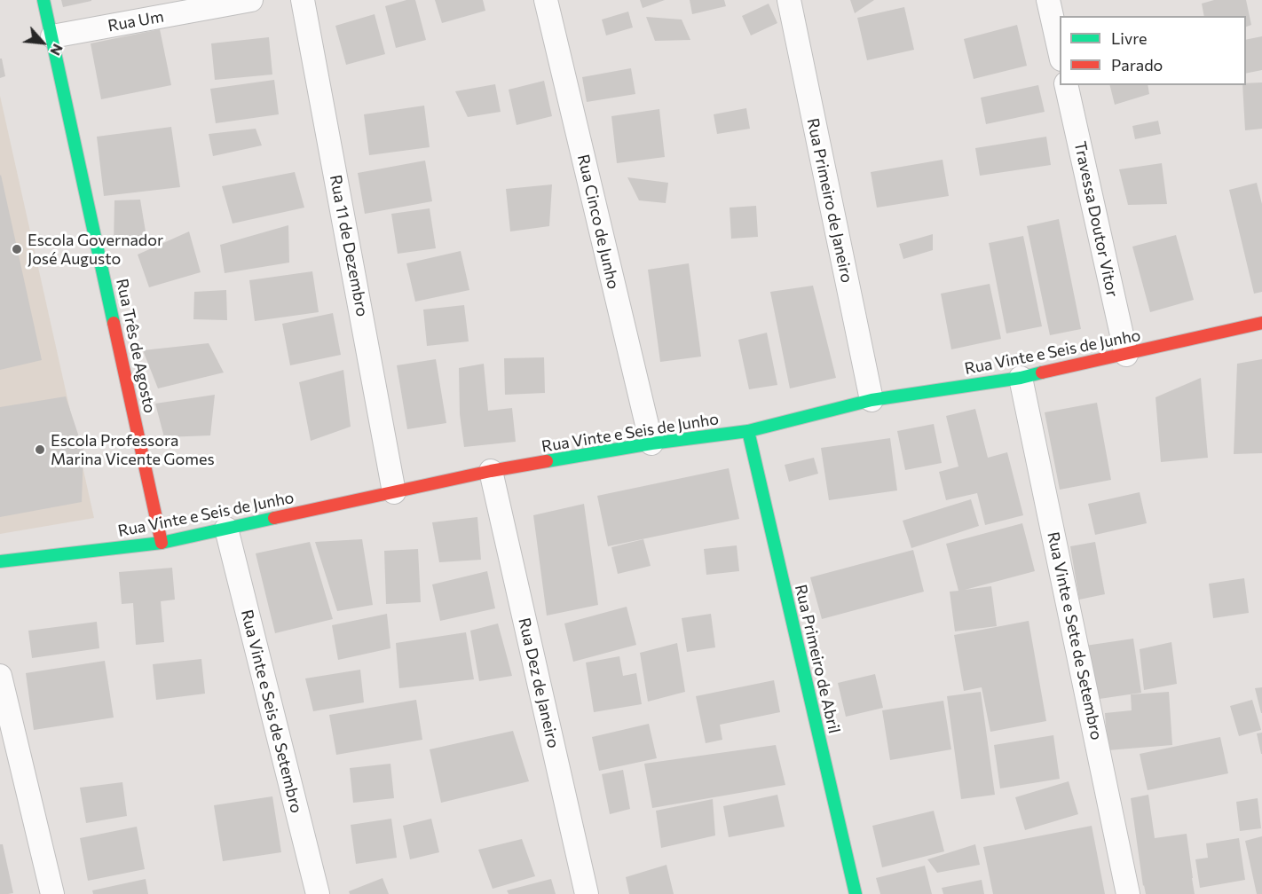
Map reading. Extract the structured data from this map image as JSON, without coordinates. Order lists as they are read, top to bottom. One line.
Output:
{"streets":{"street":["Rua Um","Rua Primeiro de Janeiro","Travessa Doutor Vitor","Rua Cinco de Junho","Rua 11 de Dezembro","Rua Três de Agosto","Rua Vinte e Seis de Junho","Rua Vinte e Sete de Setembro","Rua Primeiro de Abril","Rua Dez de Janeiro","Rua Vinte e Seis de Setembro"]},"crossings":[["Rua Um","Rua Três de Agosto"],["Rua Primeiro de Janeiro","Rua Vinte e Seis de Junho"],["Travessa Doutor Vitor","Rua Vinte e Seis de Junho"],["Rua Cinco de Junho","Rua Vinte e Seis de Junho"],["Rua 11 de Dezembro","Rua Vinte e Seis de Junho"],["Rua Três de Agosto","Rua Vinte e Seis de Junho"],["Rua Vinte e Seis de Junho","Rua Vinte e Sete de Setembro"],["Rua Vinte e Seis de Junho","Rua Primeiro de Abril"],["Rua Vinte e Seis de Junho","Rua Dez de Janeiro"],["Rua Vinte e Seis de Junho","Rua Vinte e Seis de Setembro"]],"places":["Escola Governador José Augusto","Escola Professora Marina Vicente Gomes"],"legend":["Livre","Parado"],"north":"bottom right"}
